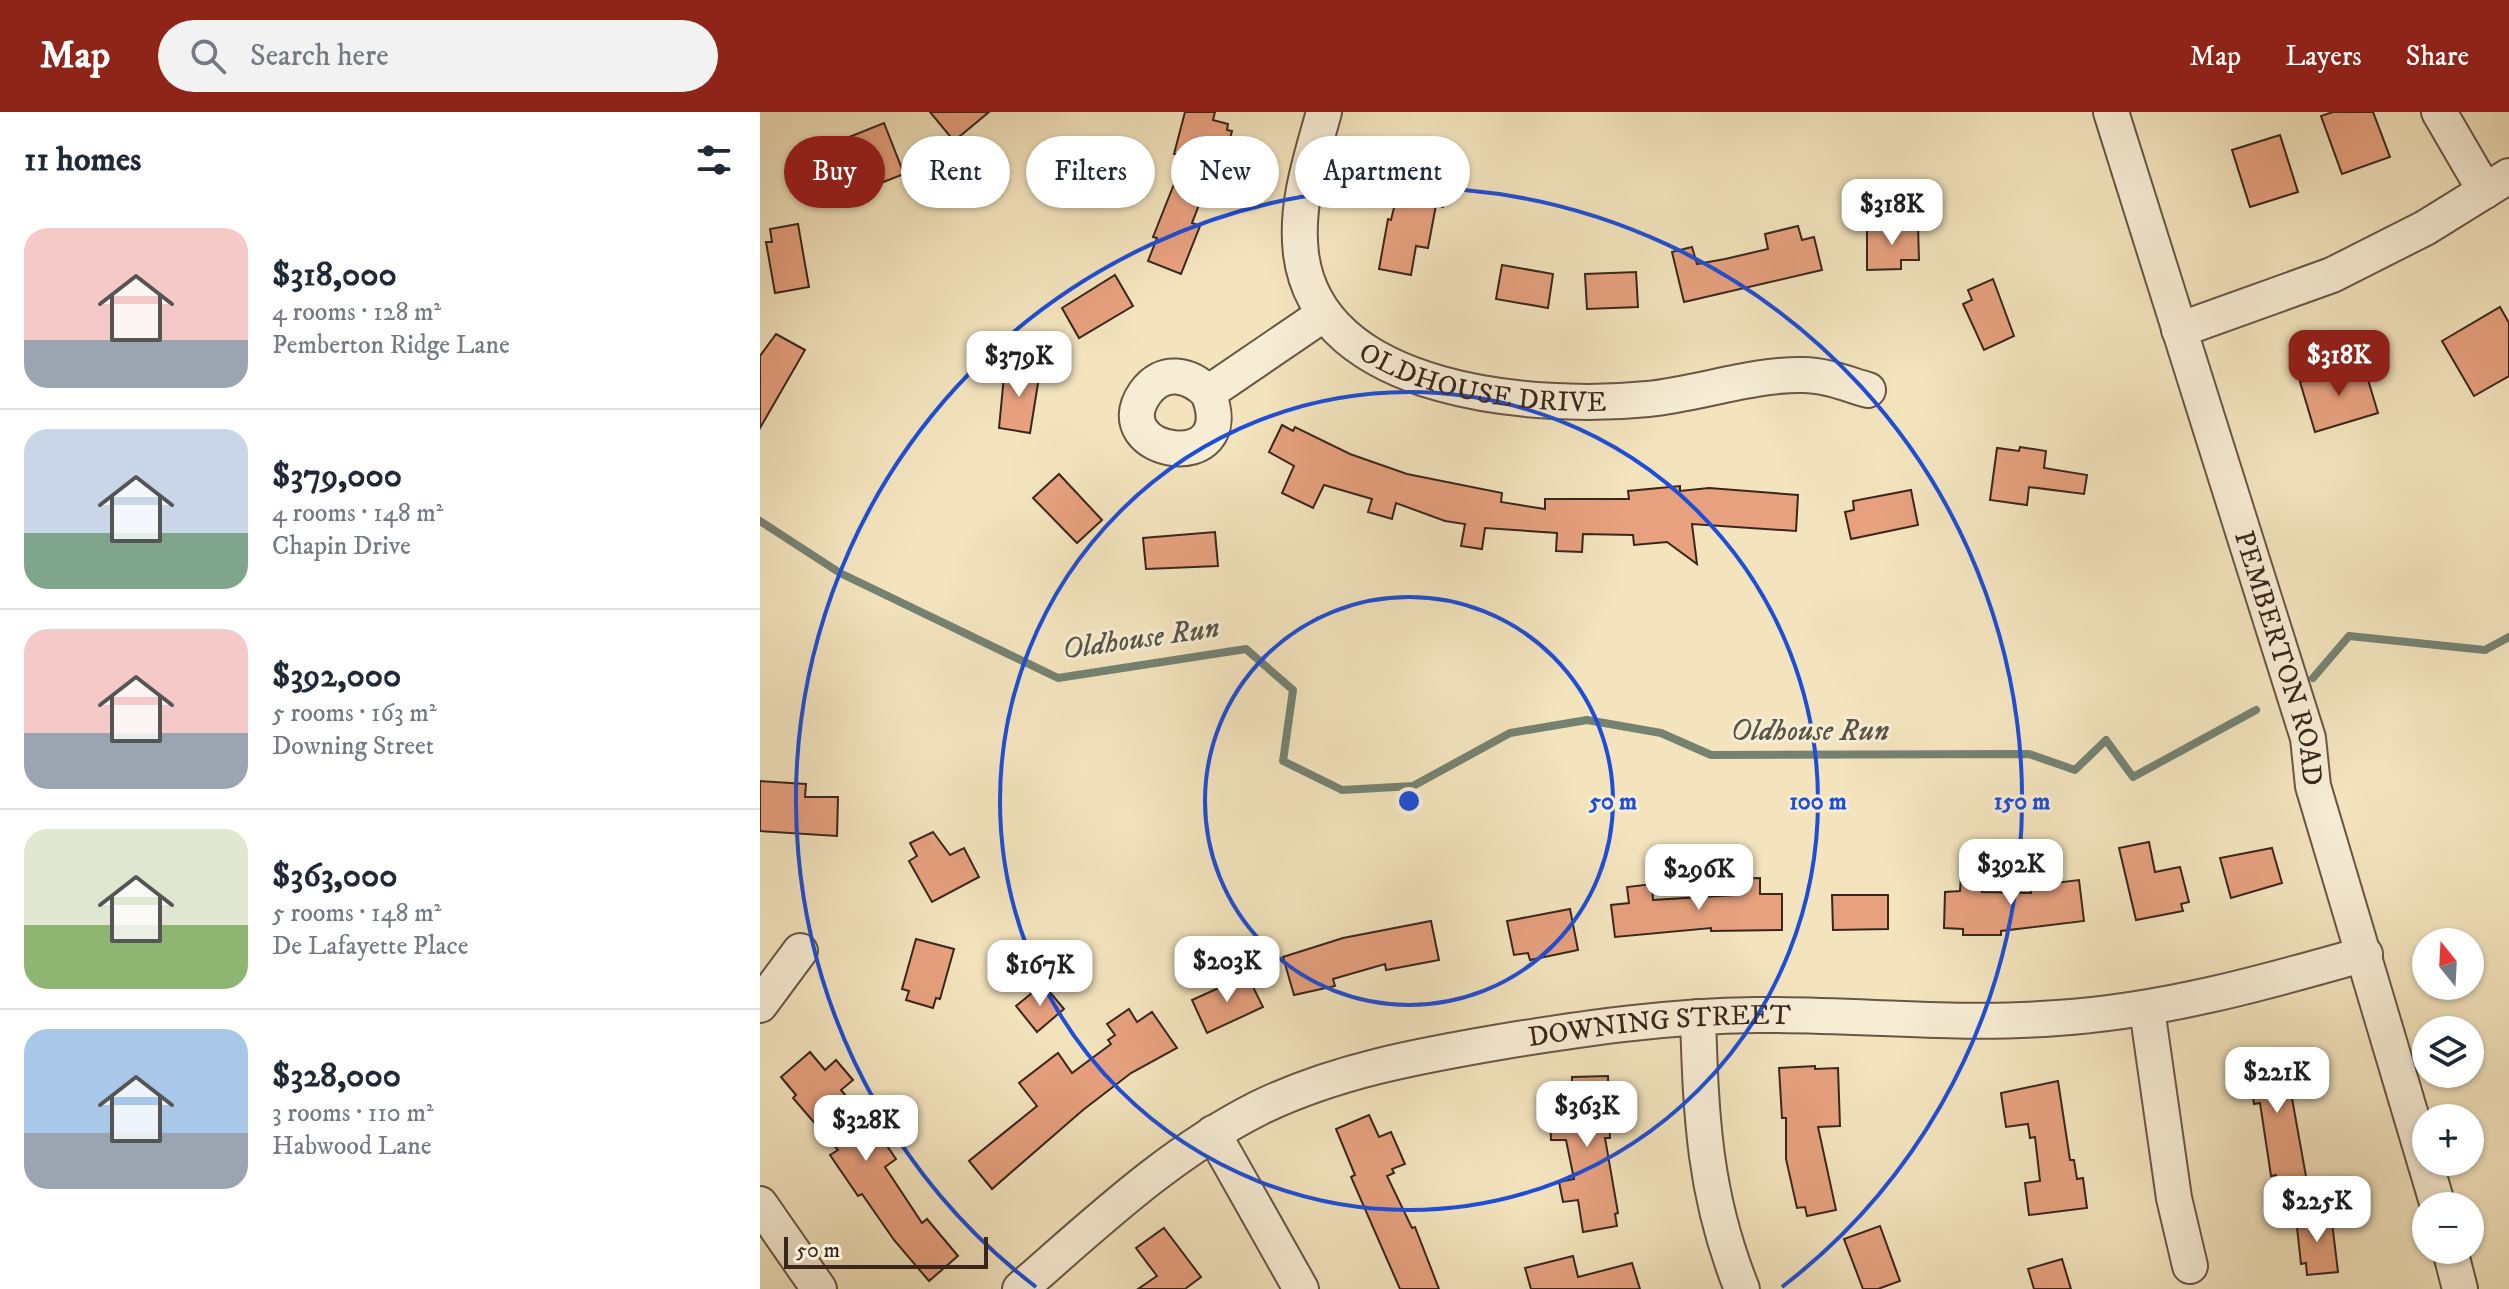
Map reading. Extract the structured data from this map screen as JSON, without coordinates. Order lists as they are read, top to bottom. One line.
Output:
{"streets":{"street":["OLDHOUSE DRIVE","PEMBERTON ROAD","DOWNING STREET"]},"crossings":[["PEMBERTON ROAD","DOWNING STREET"]],"water":["Oldhouse Run"],"scale_bar":"50 m","north":"top","page":{"header":"Map","search":"Search here","nav":["Map","Layers","Share"],"heading":"11 homes","chip":["Buy","Rent","Filters","New","Apartment"],"price":["$318K","$318K","$379K","$392K","$296K","$203K","$167K","$221K","$363K","$328K","$225K"],"list":[{"name":"$318,000","note":"4 rooms · 128 m² · Pemberton Ridge Lane"},{"name":"$379,000","note":"4 rooms · 148 m² · Chapin Drive"},{"name":"$392,000","note":"5 rooms · 163 m² · Downing Street"},{"name":"$363,000","note":"5 rooms · 148 m² · De Lafayette Place"},{"name":"$328,000","note":"3 rooms · 110 m² · Habwood Lane"}],"map_buttons":["+","−"],"scale":"50 m"},"rings":["50 m","100 m","150 m"]}
